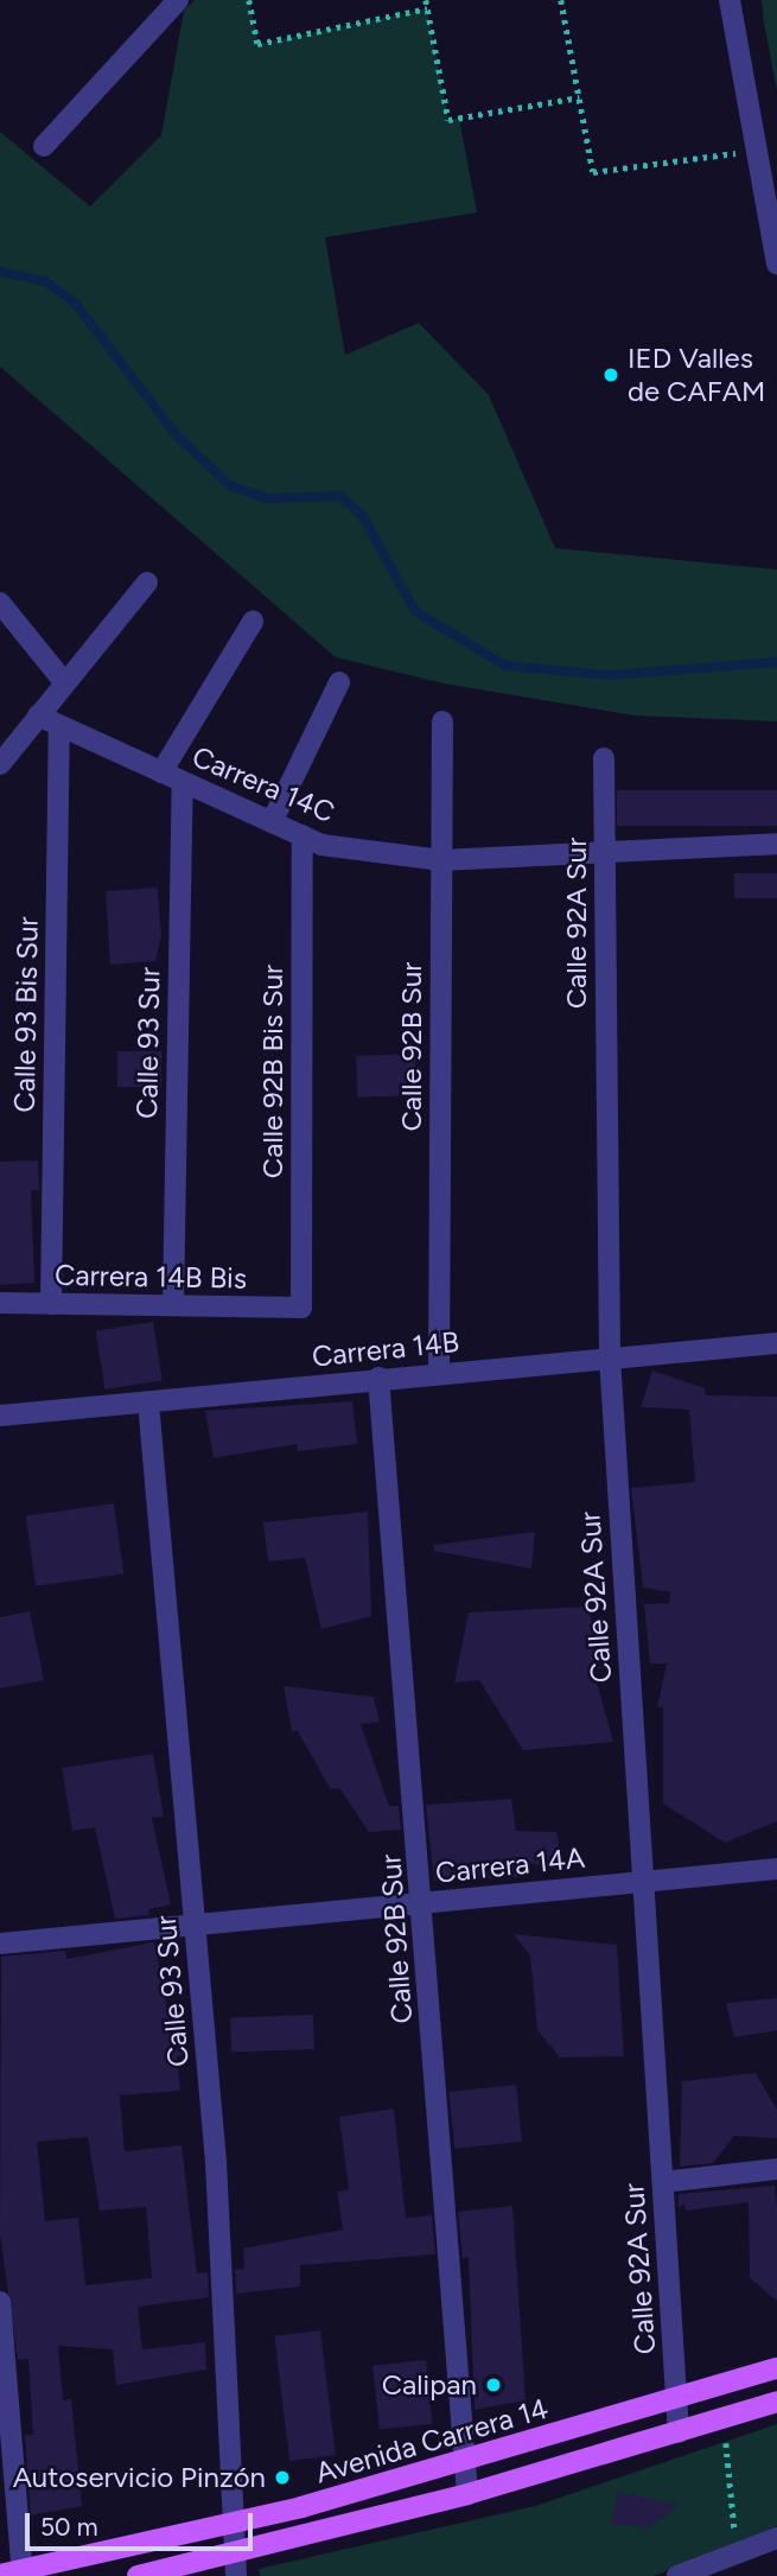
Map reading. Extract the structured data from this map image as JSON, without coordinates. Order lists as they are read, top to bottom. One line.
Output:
{"streets":{"main road":["Avenida Carrera 14"],"street":["Carrera 14C","Calle 92A Sur","Calle 93 Bis Sur","Calle 93 Sur","Calle 92B Sur","Calle 92B Bis Sur","Carrera 14B Bis","Carrera 14B","Carrera 14A"]},"crossings":[["Carrera 14C","Calle 92A Sur"],["Carrera 14C","Calle 93 Bis Sur"],["Carrera 14C","Calle 93 Sur"],["Carrera 14C","Calle 92B Sur"],["Carrera 14C","Calle 92B Bis Sur"],["Calle 92A Sur","Carrera 14B"],["Calle 92A Sur","Carrera 14A"],["Calle 92A Sur","Avenida Carrera 14"],["Calle 93 Bis Sur","Carrera 14B Bis"],["Calle 93 Sur","Carrera 14B Bis"],["Calle 93 Sur","Carrera 14B"],["Calle 93 Sur","Carrera 14A"],["Calle 93 Sur","Avenida Carrera 14"],["Calle 92B Sur","Carrera 14B"],["Calle 92B Sur","Carrera 14A"],["Calle 92B Sur","Avenida Carrera 14"],["Calle 92B Bis Sur","Carrera 14B Bis"]],"places":["IED Valles de CAFAM","Calipan","Autoservicio Pinzón"],"scale_bar":"50 m"}
